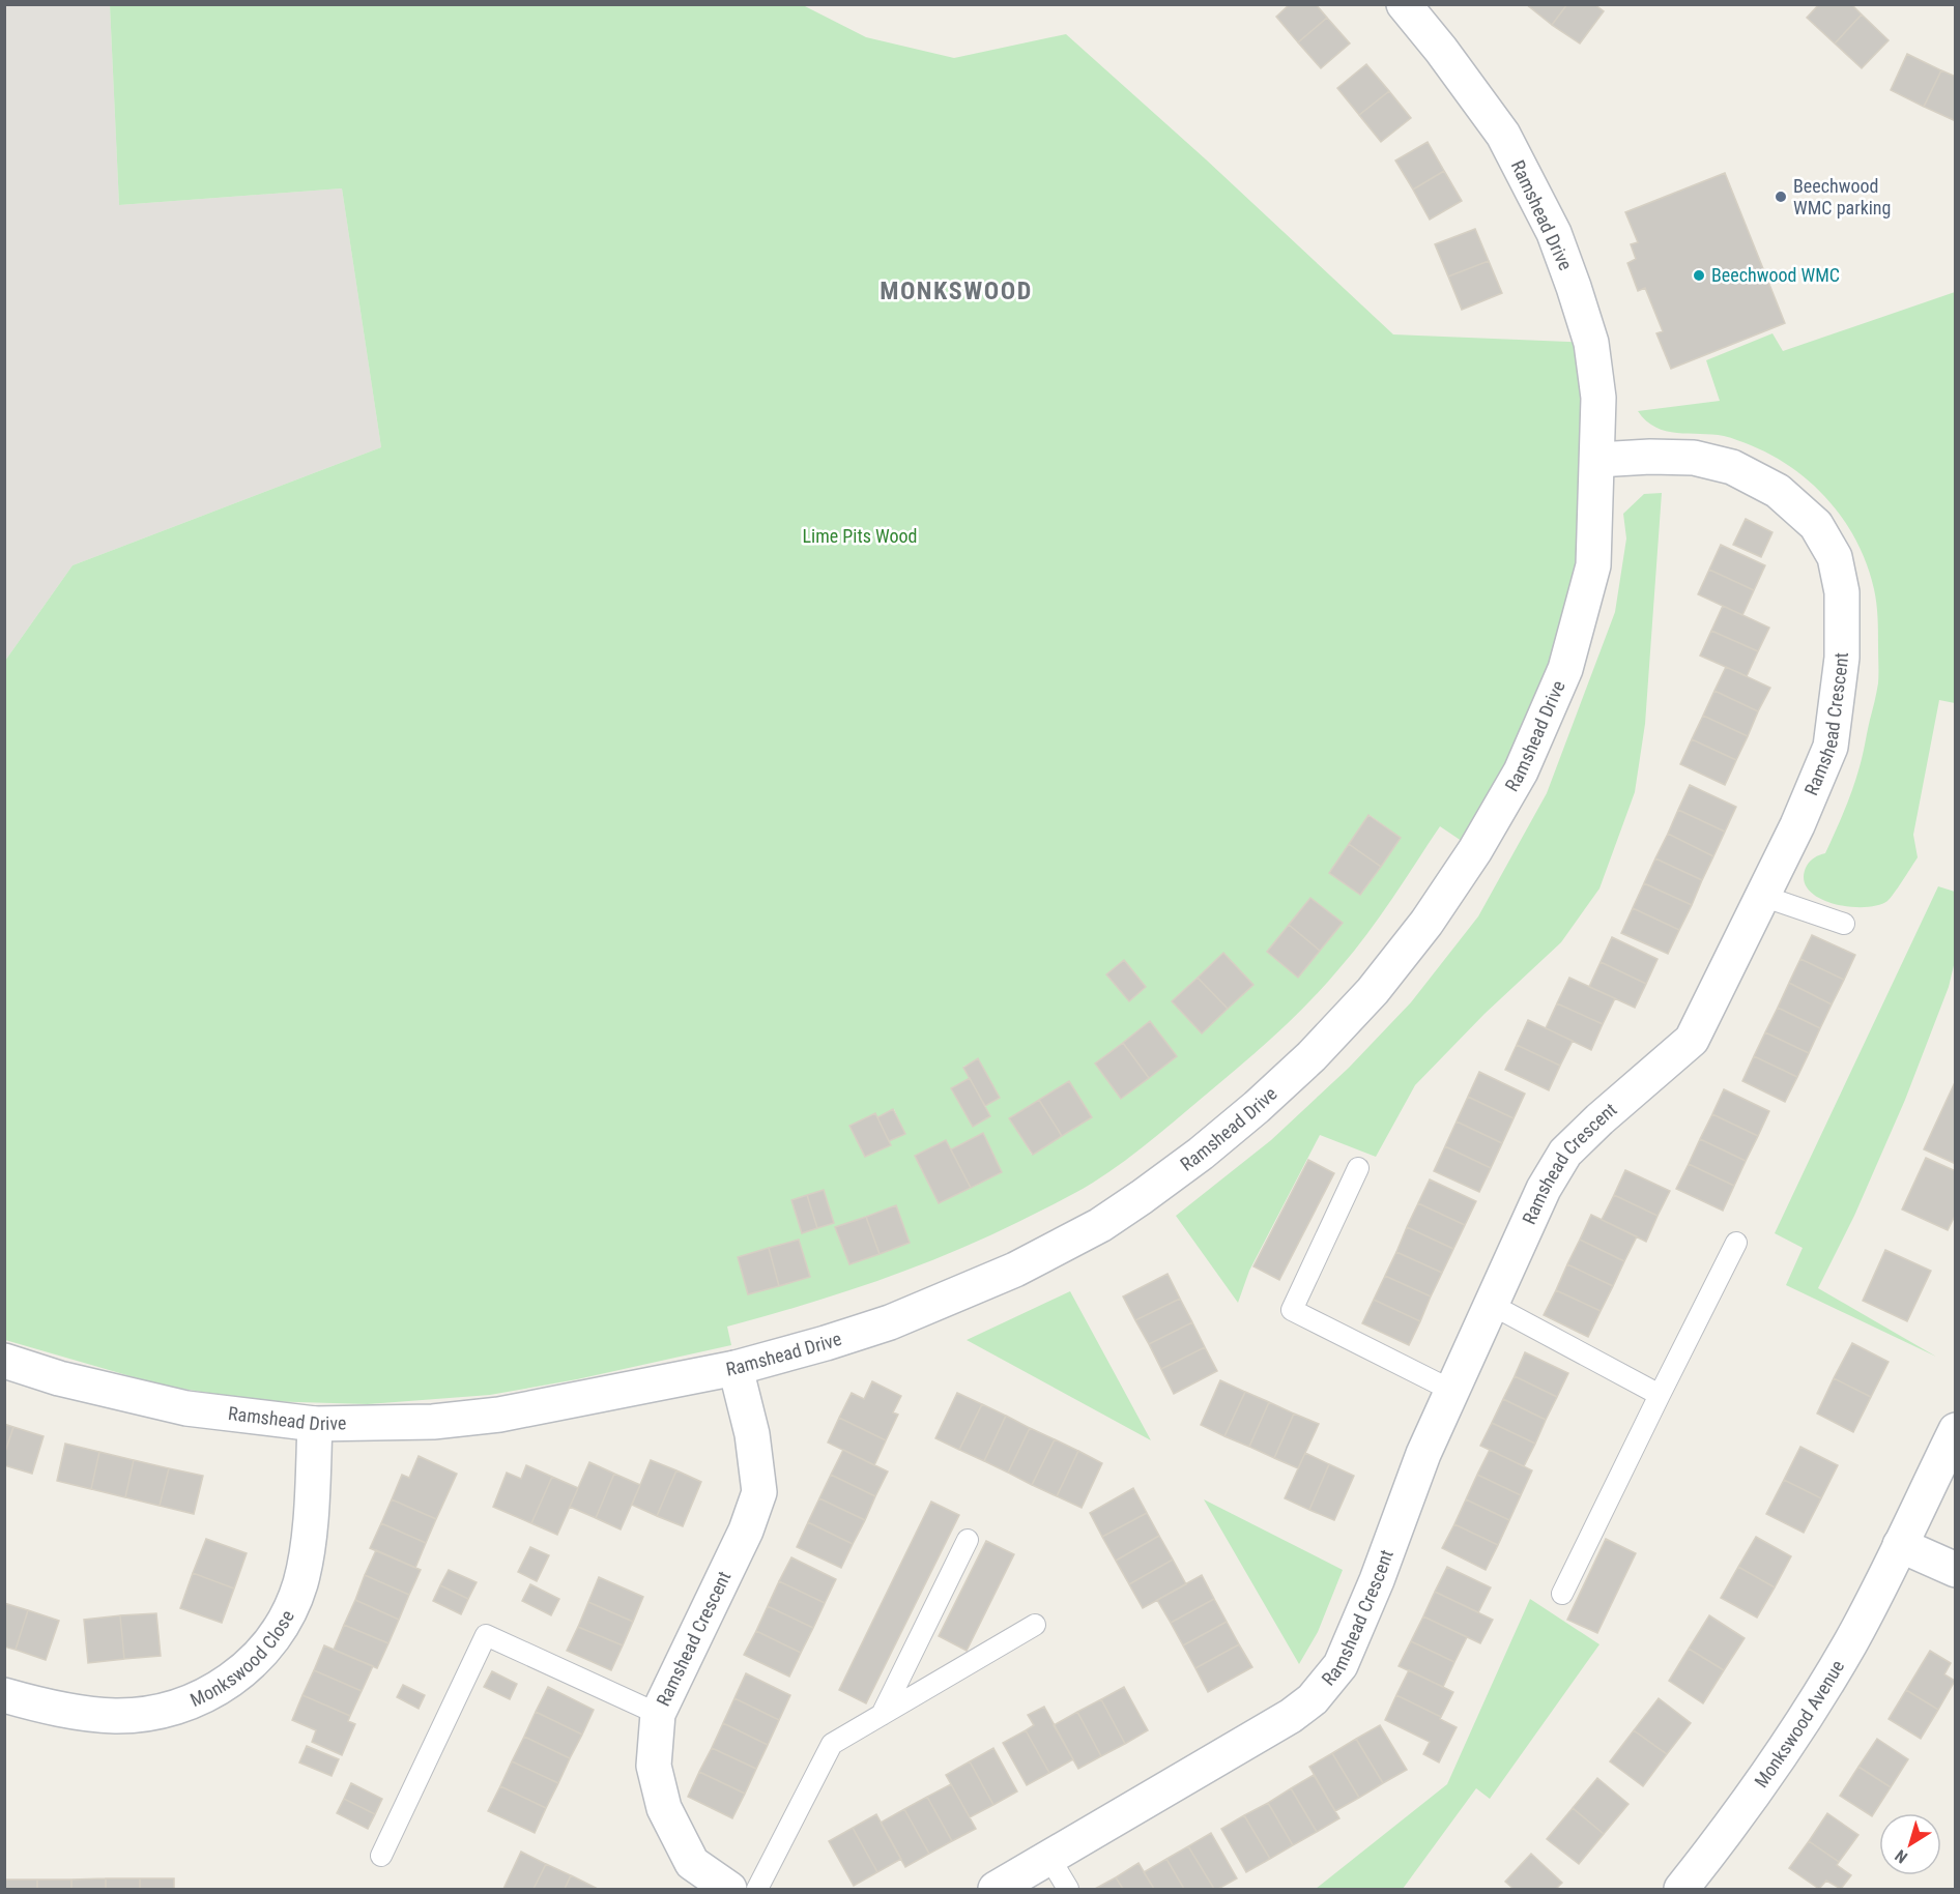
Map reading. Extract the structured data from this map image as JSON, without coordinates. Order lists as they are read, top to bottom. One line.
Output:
{"streets":{"street":["Ramshead Drive","Ramshead Crescent","Monkswood Close","Monkswood Avenue"]},"crossings":[["Ramshead Drive","Ramshead Crescent"],["Ramshead Drive","Monkswood Close"]],"districts":["MONKSWOOD"],"parks":["Lime Pits Wood"],"places":["Beechwood WMC parking","Beechwood WMC"],"north":"bottom left"}
